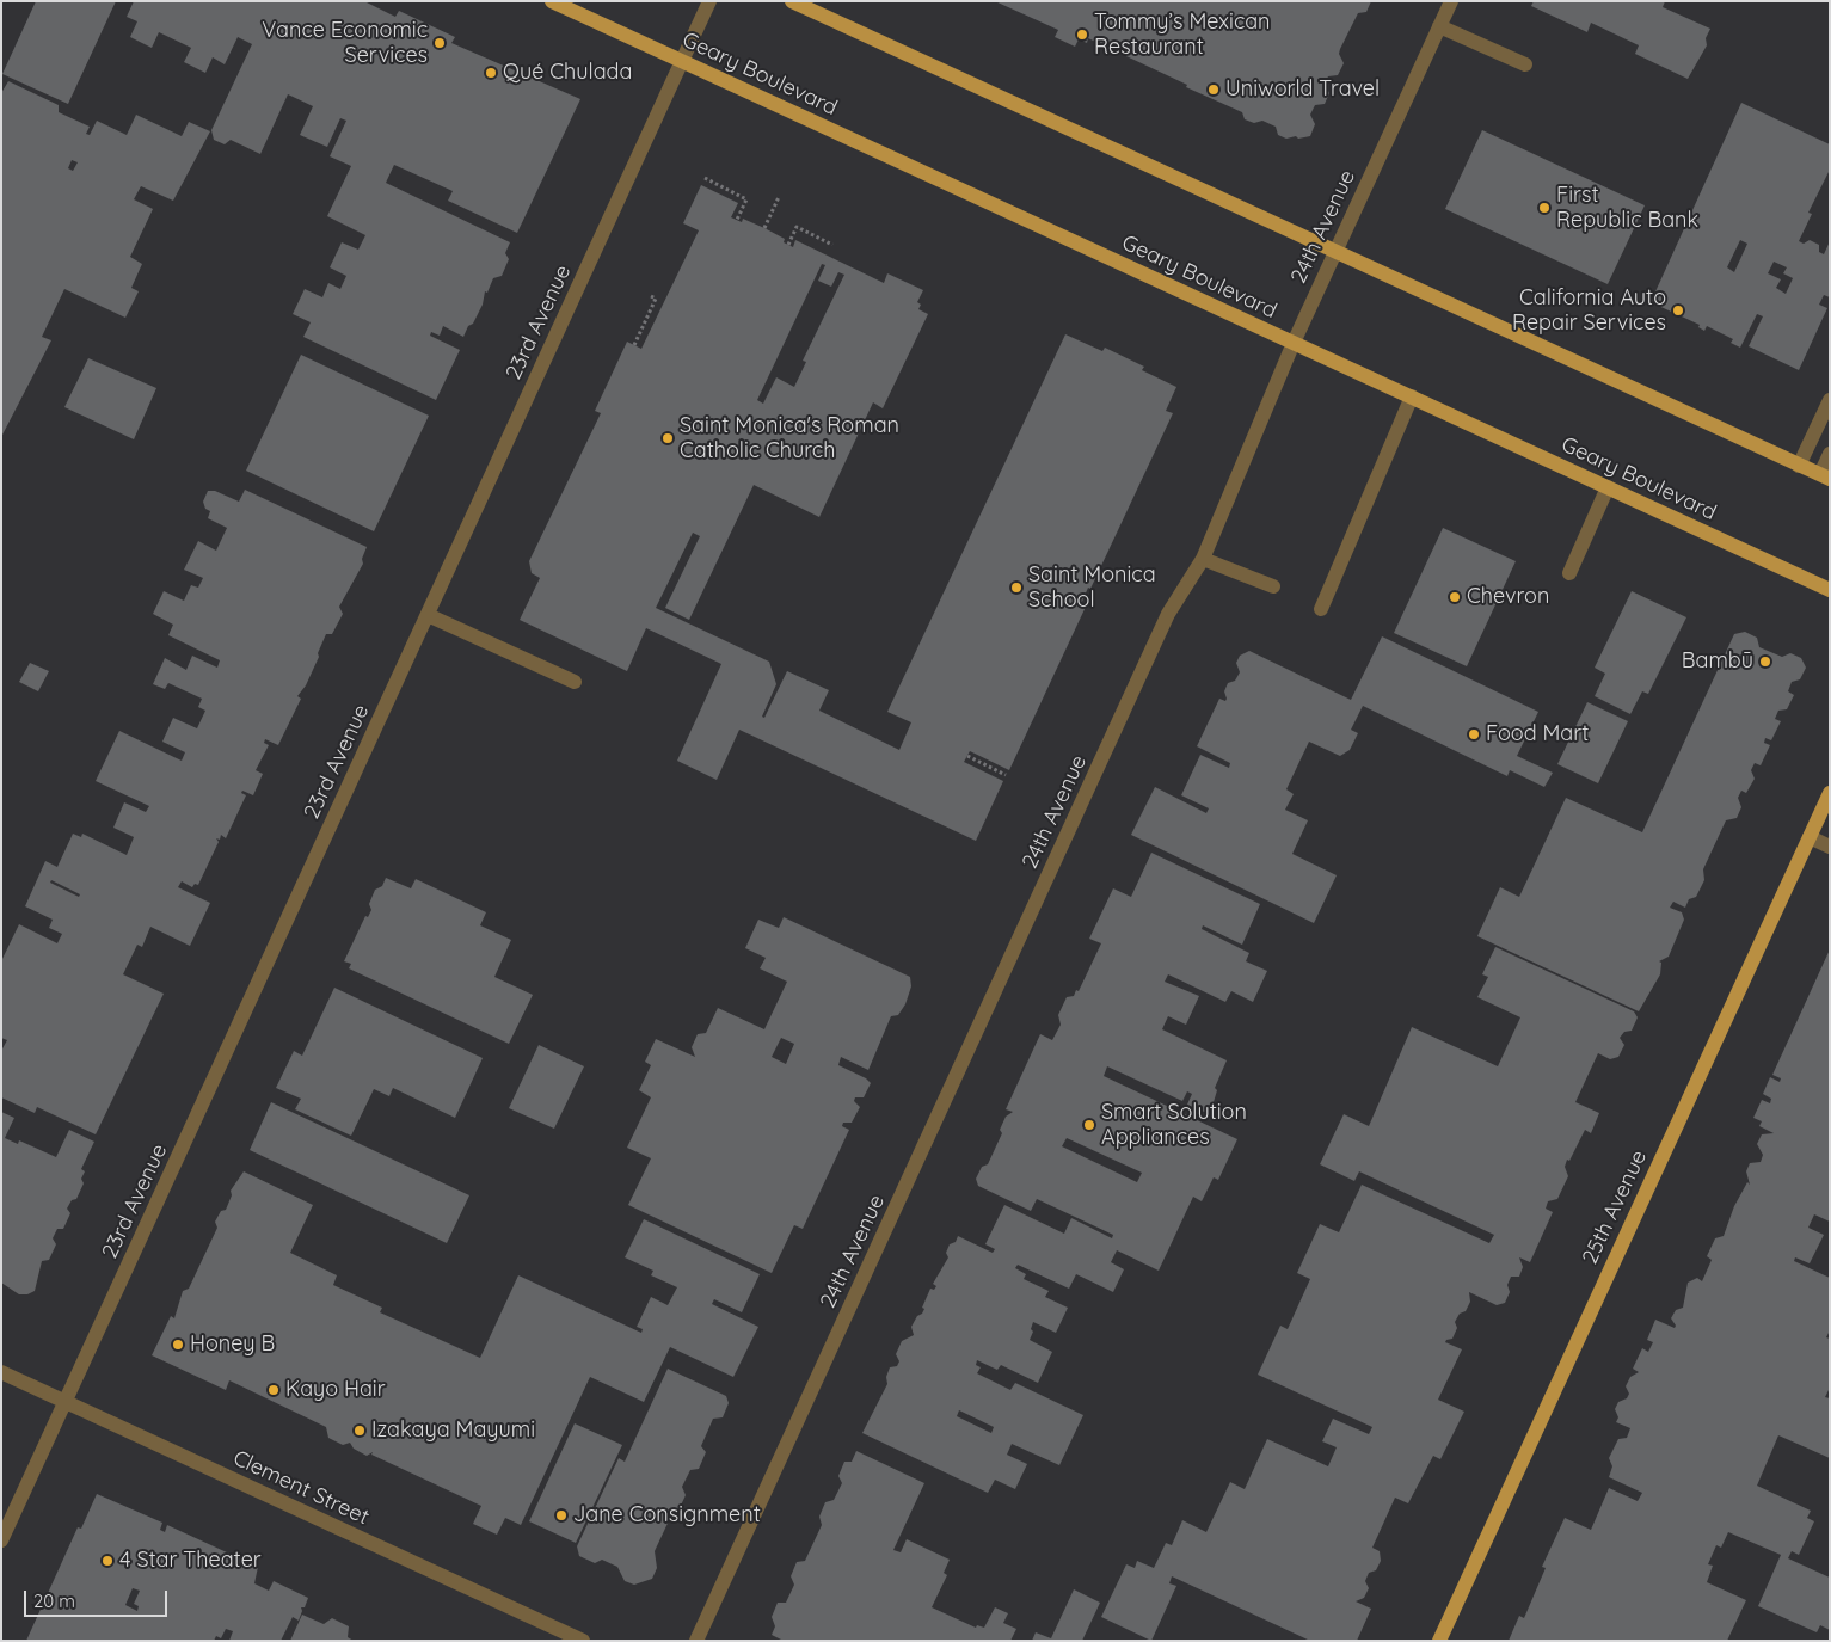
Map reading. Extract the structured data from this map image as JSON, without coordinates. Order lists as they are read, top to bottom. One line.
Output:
{"streets":{"main road":["Geary Boulevard","25th Avenue"],"street":["24th Avenue","23rd Avenue","Clement Street"]},"crossings":[["Geary Boulevard","24th Avenue"],["Geary Boulevard","23rd Avenue"],["23rd Avenue","Clement Street"]],"places":["Tommy’s Mexican Restaurant","Vance Economic Services","Qué Chulada","Uniworld Travel","First Republic Bank","California Auto Repair Services","Saint Monica's Roman Catholic Church","Saint Monica School","Chevron","Bambū","Food Mart","Smart Solution Appliances","Honey B","Kayo Hair","Izakaya Mayumi","Jane Consignment","4 Star Theater"],"scale_bar":"20 m"}
